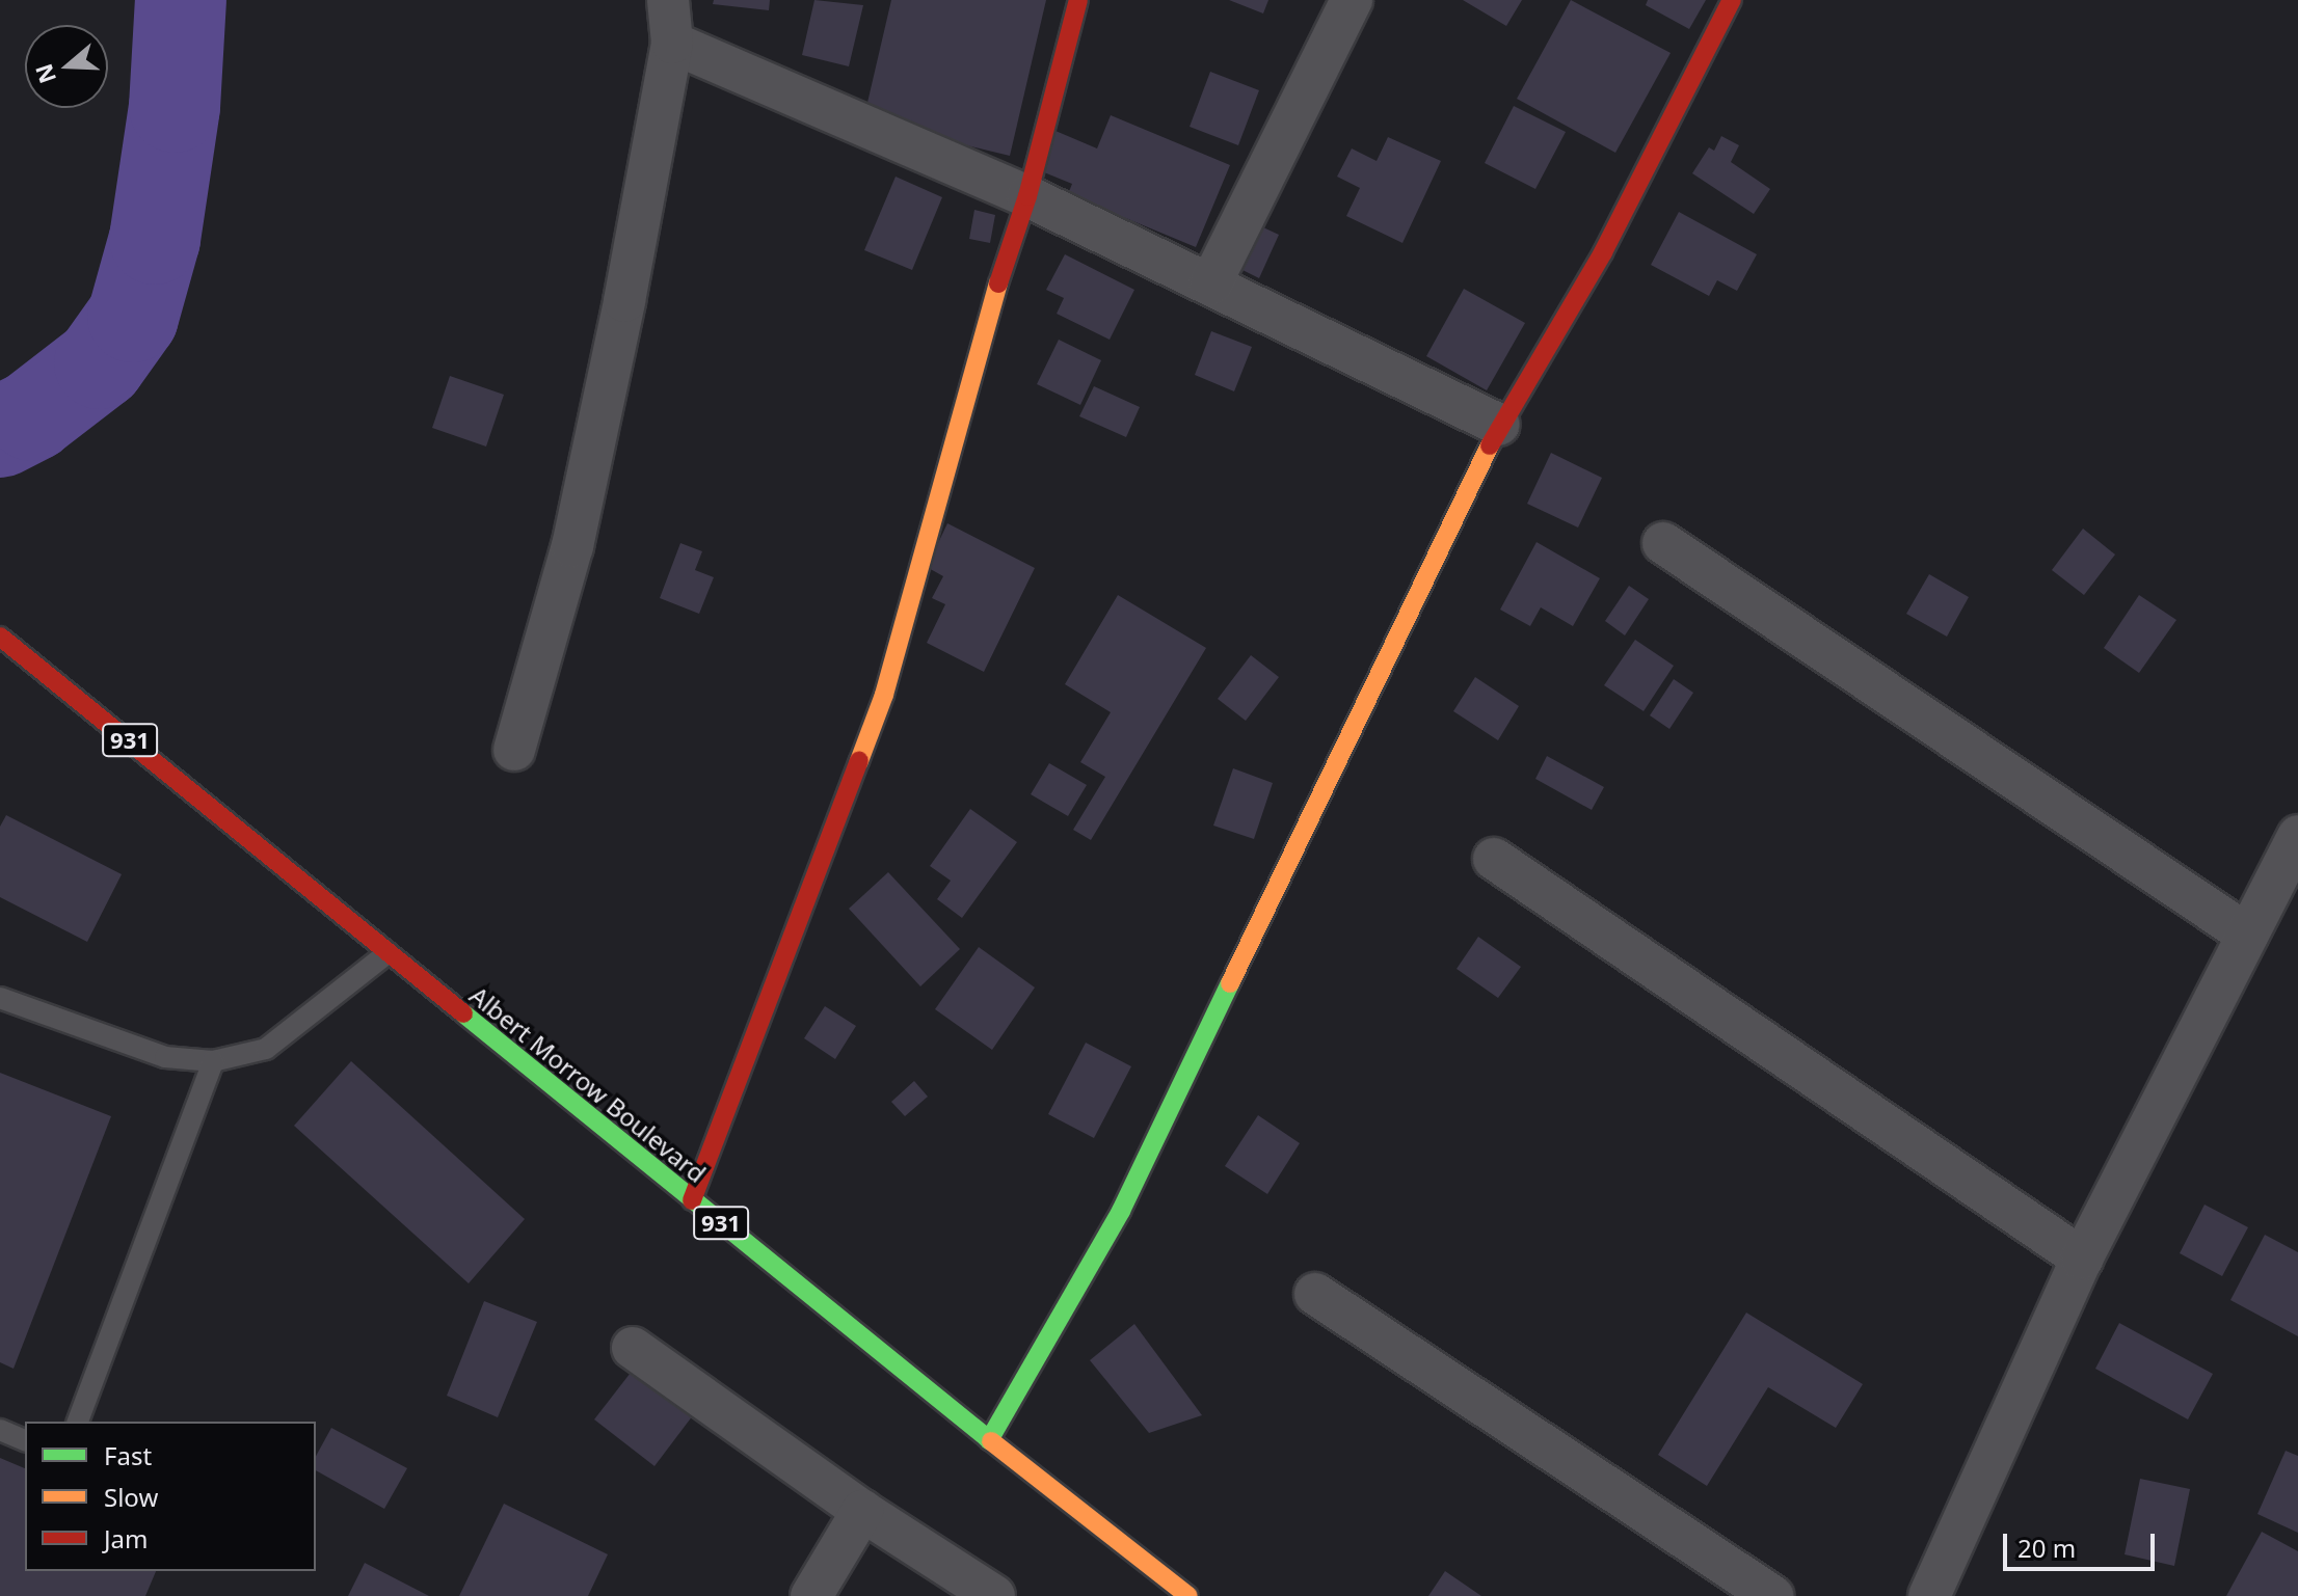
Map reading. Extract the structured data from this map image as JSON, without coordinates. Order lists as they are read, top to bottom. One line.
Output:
{"streets":{"main road":["931","Albert Morrow Boulevard"]},"legend":["Fast","Slow","Jam"],"scale_bar":"20 m","north":"left"}
